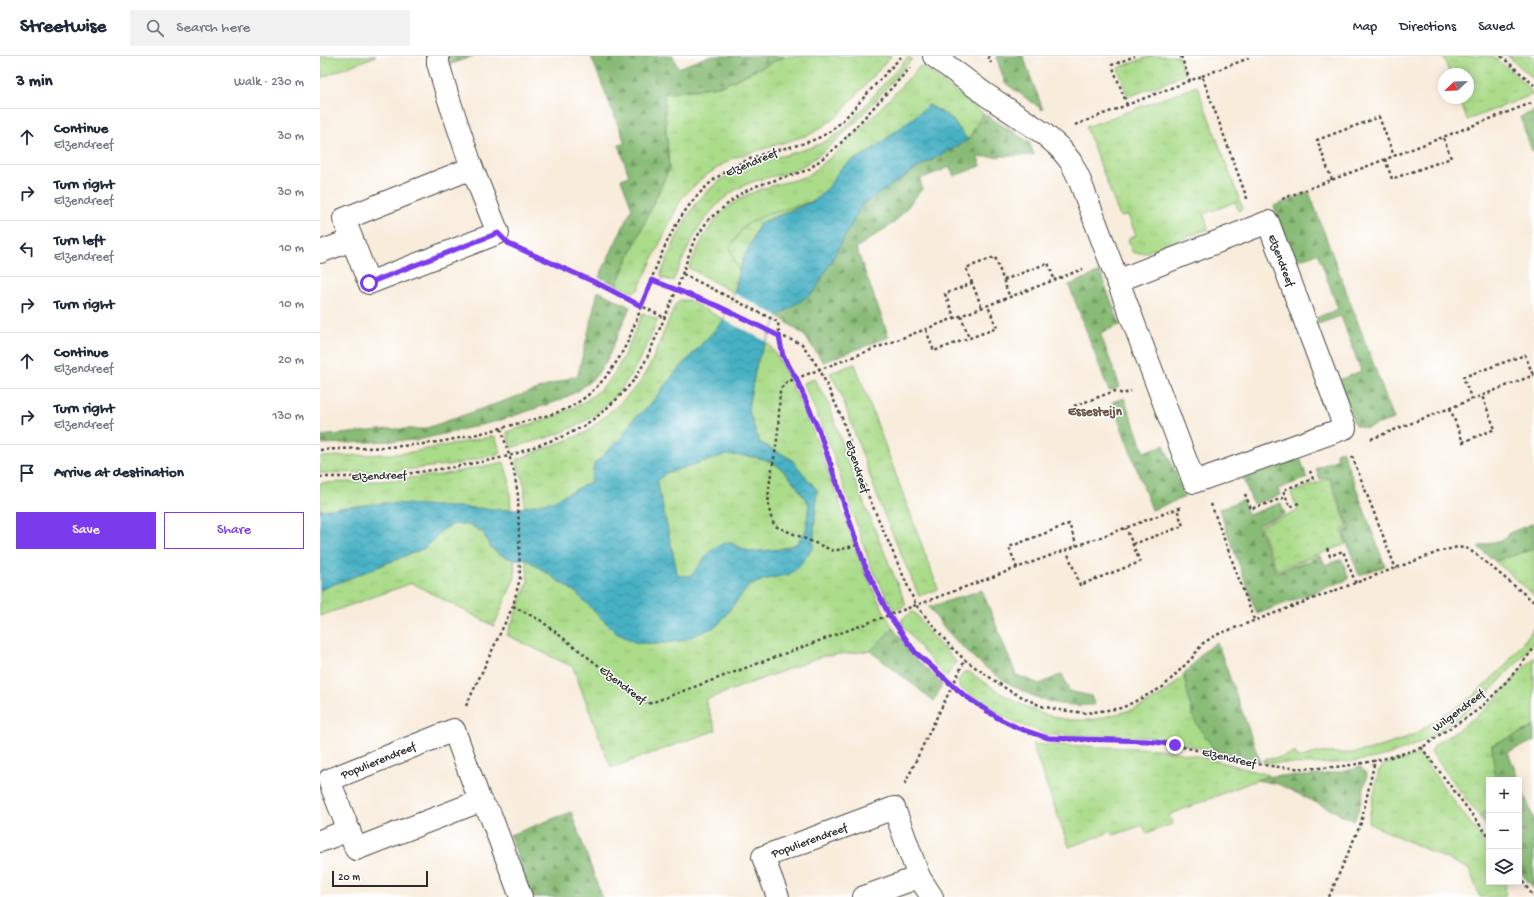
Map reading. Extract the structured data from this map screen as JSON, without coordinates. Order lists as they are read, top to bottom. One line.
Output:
{"streets":{"street":["Elzendreef","Populierendreef"],"path":["Wilgendreef"]},"crossings":[["Elzendreef","Wilgendreef"]],"districts":["Essesteijn"],"scale_bar":"20 m","north":"bottom left","page":{"header":"Streetwise","search":"Search here","nav":["Map","Directions","Saved"],"heading":["3 min","Walk · 230 m"],"list":[["Continue","Elzendreef","30 m"],["Turn right","Elzendreef","30 m"],["Turn left","Elzendreef","10 m"],["Turn right","10 m"],["Continue","Elzendreef","20 m"],["Turn right","Elzendreef","130 m"],"Arrive at destination"],"buttons":["Save","Share"],"map_buttons":["+","−"],"scale":"20 m"}}
